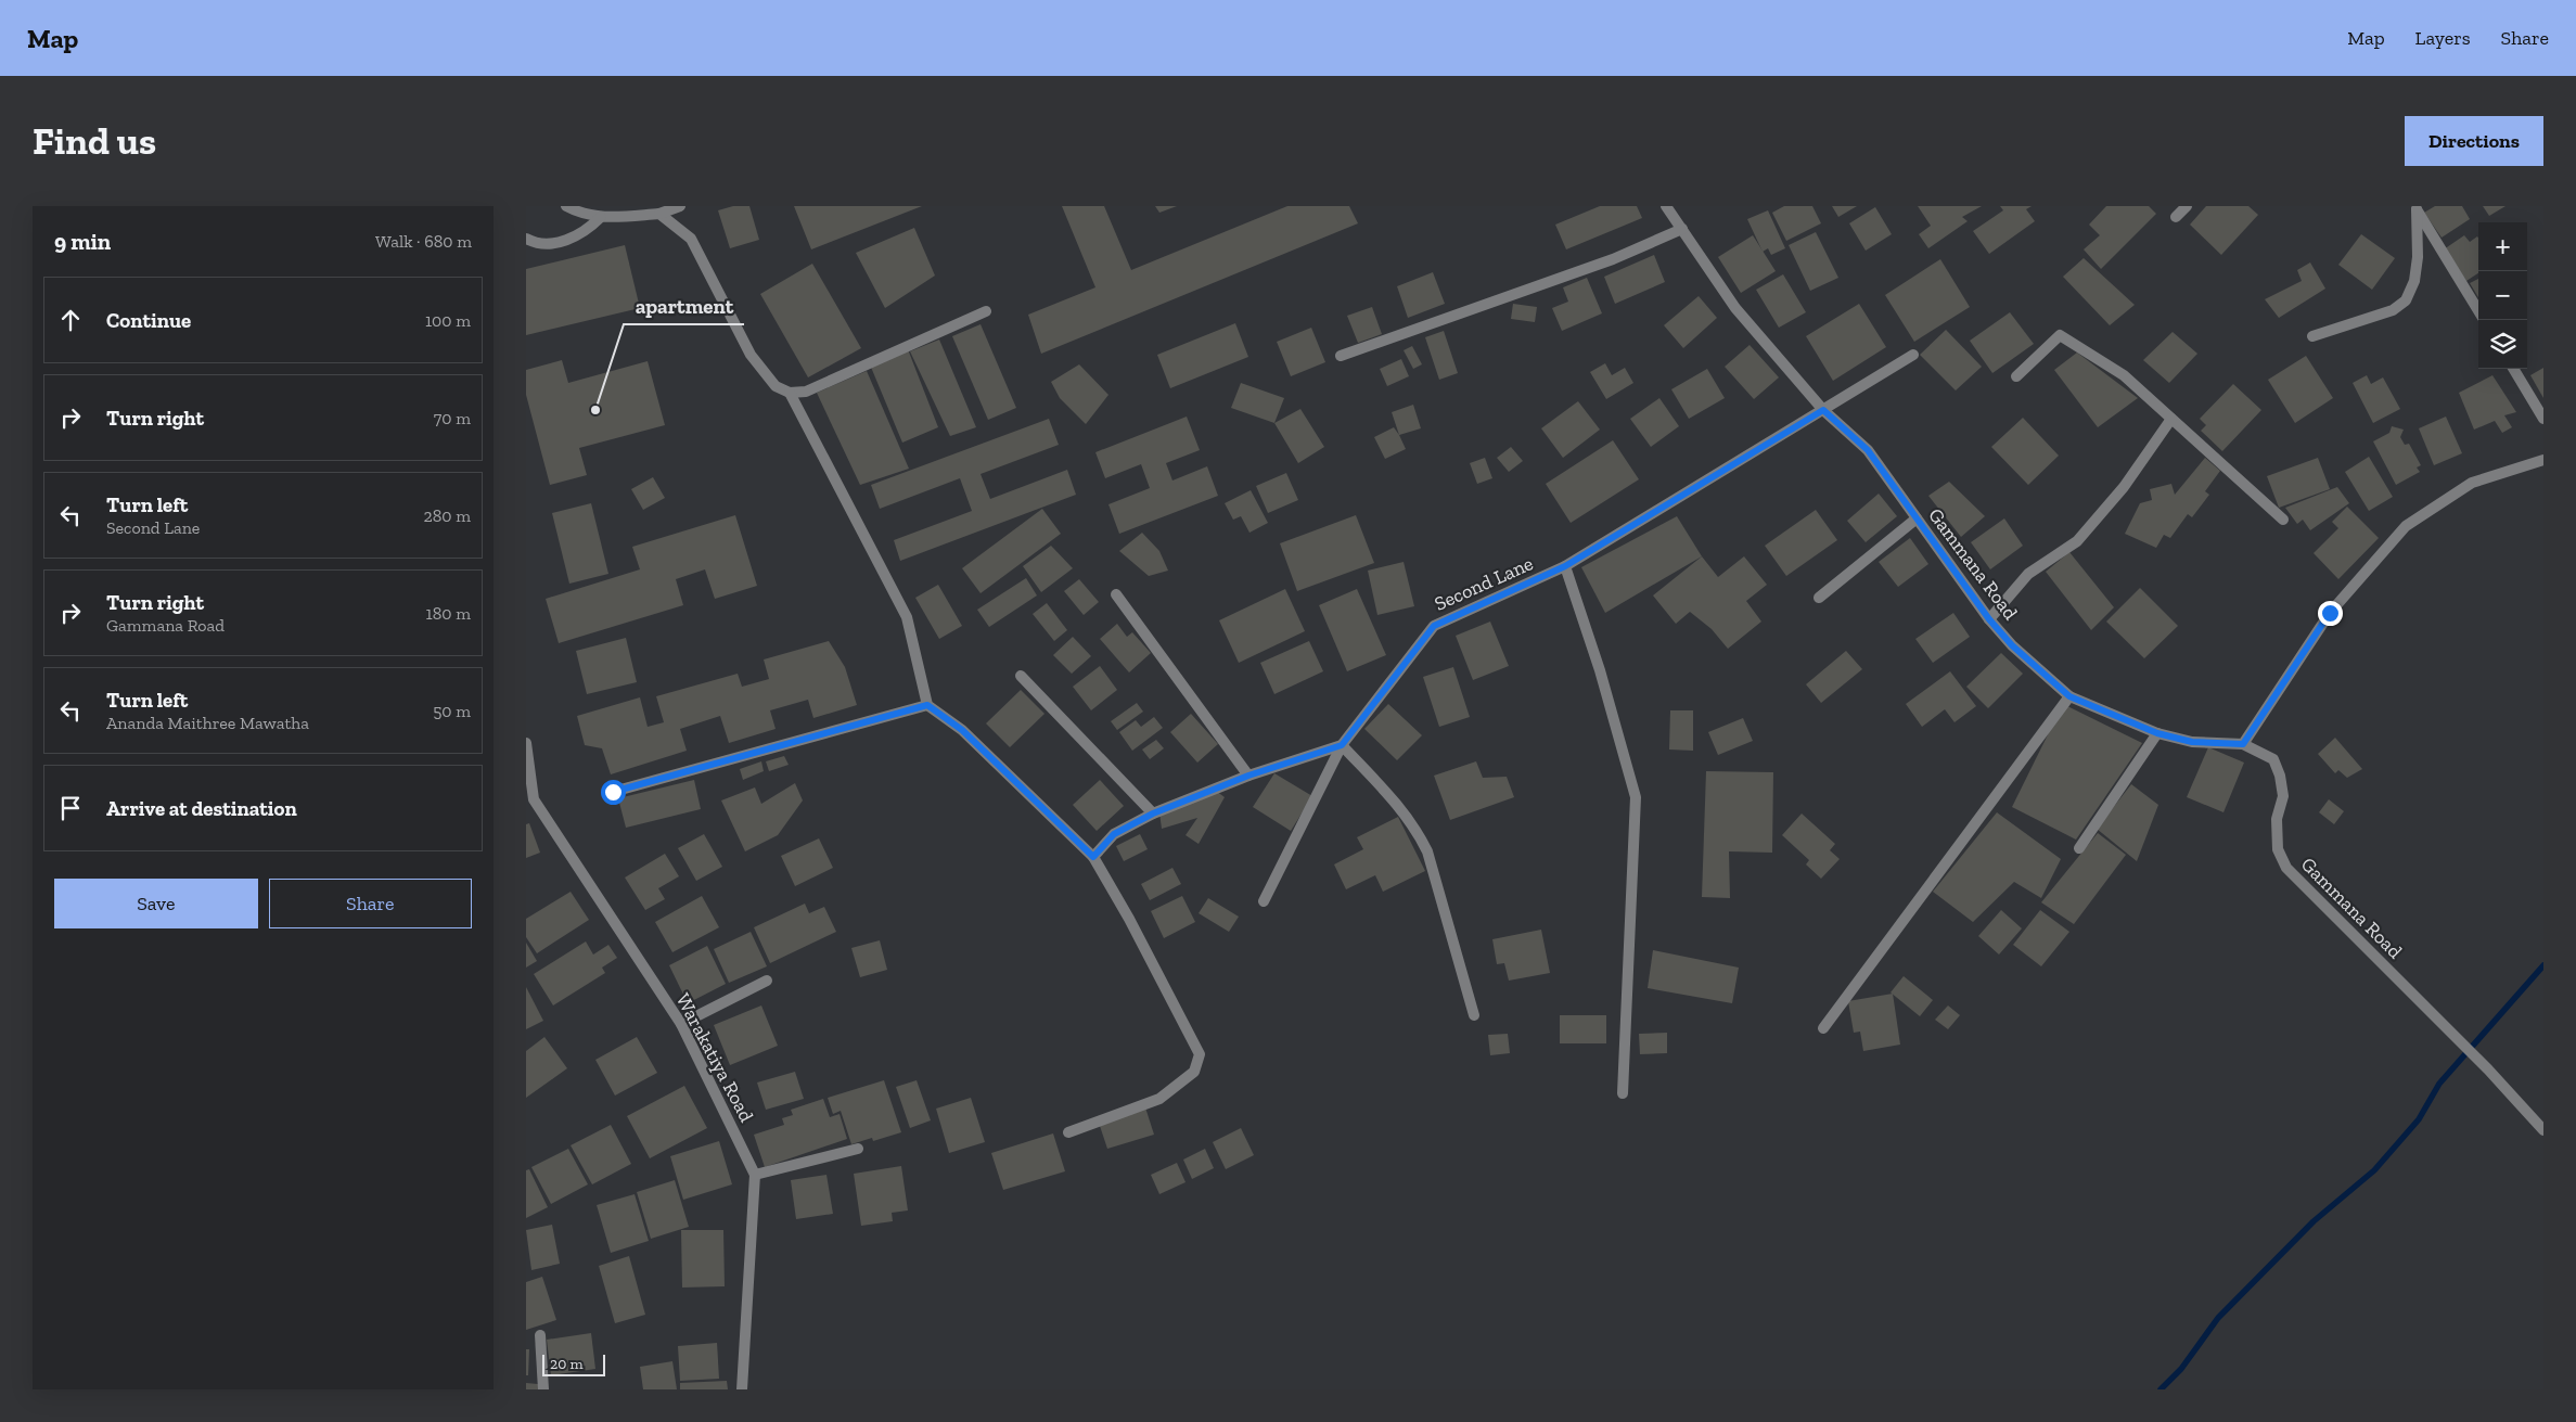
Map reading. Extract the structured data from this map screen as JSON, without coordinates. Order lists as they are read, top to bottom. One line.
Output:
{"streets":{"street":["Gammana Road","Second Lane","Warakatiya Road"]},"crossings":[["Gammana Road","Second Lane"]],"places":["apartment"],"scale_bar":"20 m","page":{"header":"Map","nav":["Map","Layers","Share"],"buttons":["Directions",["Save","Share"]],"title":"Find us","heading":["9 min","Walk · 680 m"],"map_buttons":["+","−"],"list":[["Continue","100 m"],["Turn right","70 m"],["Turn left","Second Lane","280 m"],["Turn right","Gammana Road","180 m"],["Turn left","Ananda Maithree Mawatha","50 m"],"Arrive at destination"],"scale":"20 m"}}
